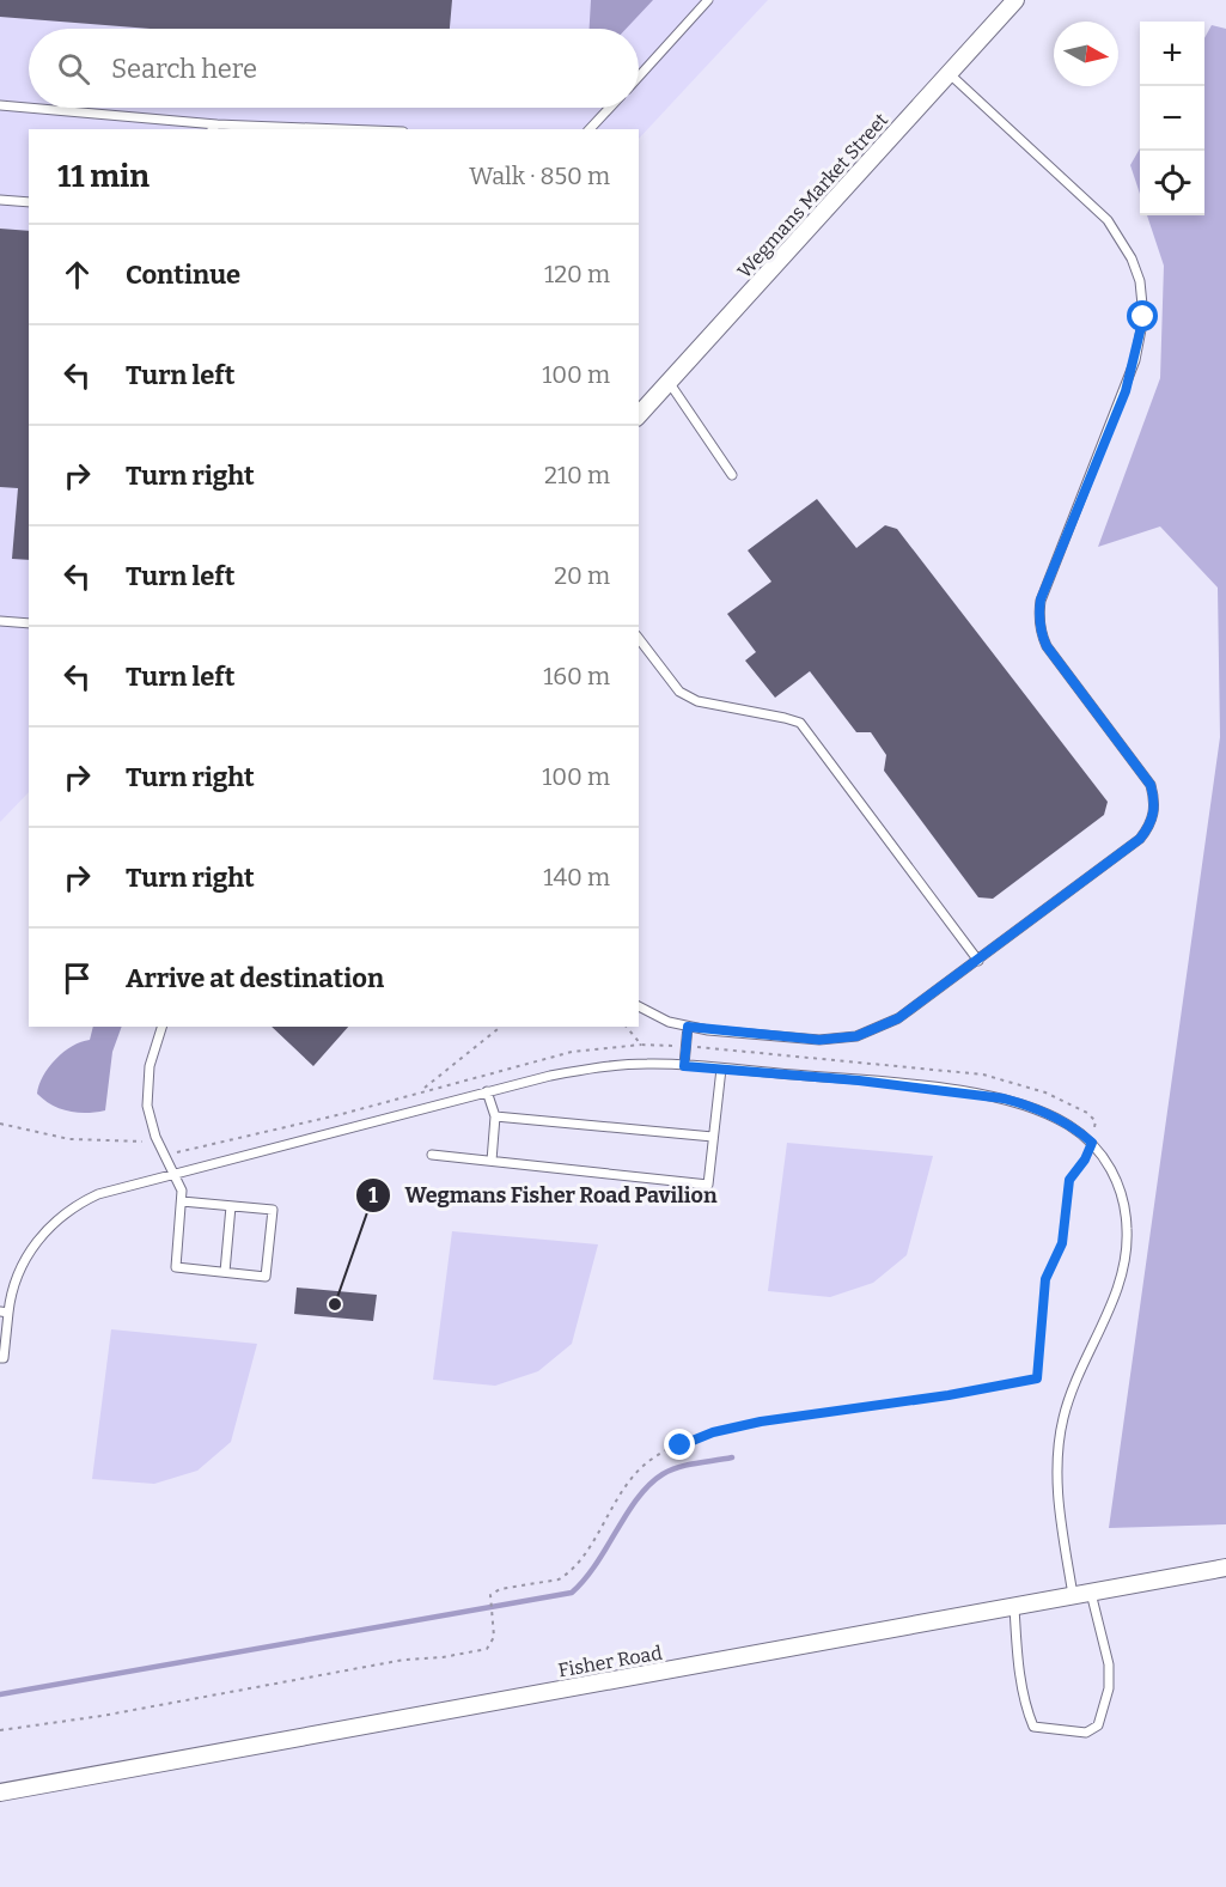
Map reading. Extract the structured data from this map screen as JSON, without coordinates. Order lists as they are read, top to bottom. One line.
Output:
{"streets":{"street":["Wegmans Market Street","Fisher Road"]},"places":["Wegmans Fisher Road Pavilion"],"north":"right","page":{"map_buttons":["+","−"],"search":"Search here","heading":["11 min","Walk · 850 m"],"list":[["Continue","120 m"],["Turn left","100 m"],["Turn right","210 m"],["Turn left","20 m"],["Turn left","160 m"],["Turn right","100 m"],["Turn right","140 m"],"Arrive at destination"]}}
